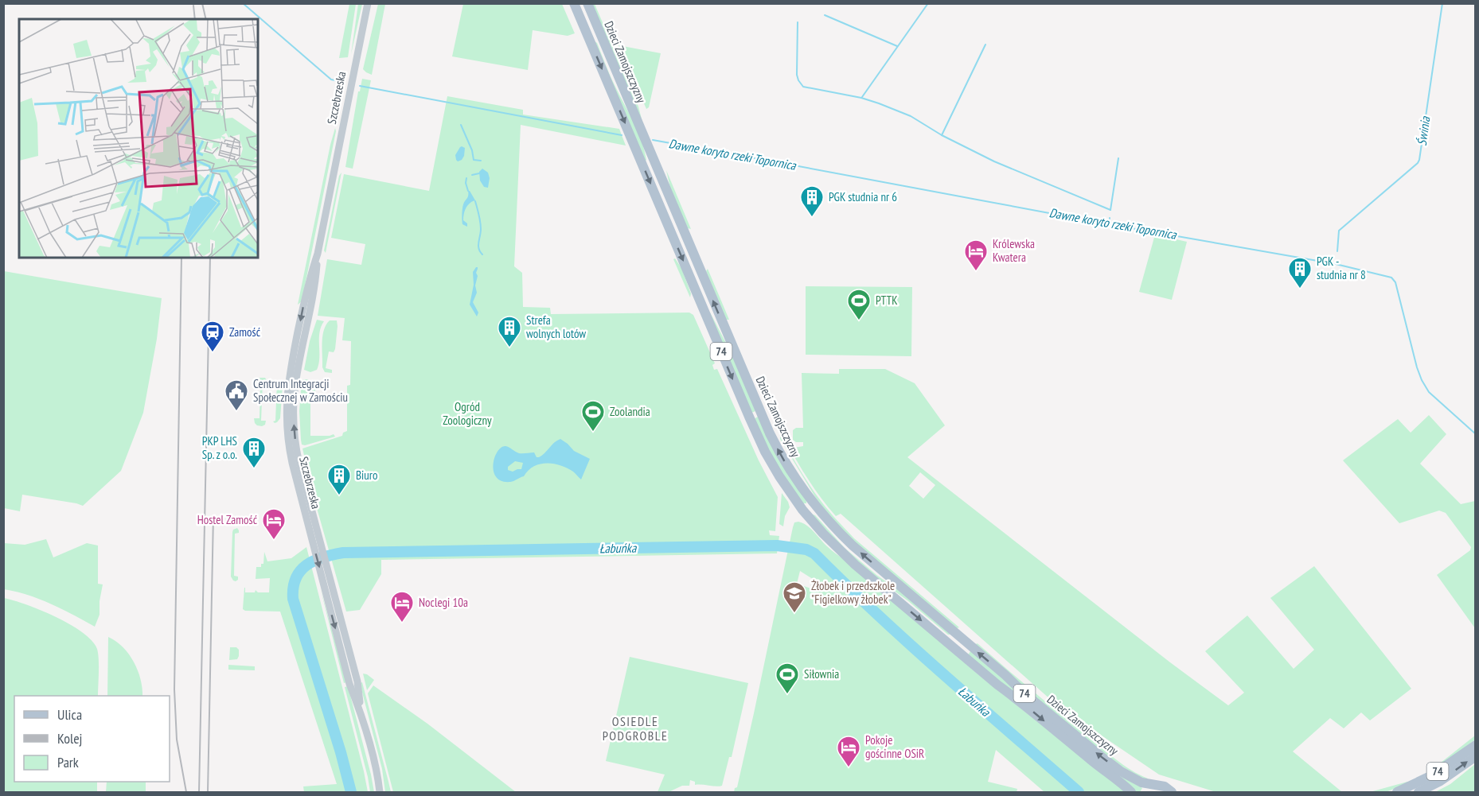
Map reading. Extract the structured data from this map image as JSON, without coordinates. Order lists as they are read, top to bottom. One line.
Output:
{"streets":{"main road":["Dzieci Zamojszczyzny","74"],"street":["Szczebrzeska"]},"crossings":[["Dzieci Zamojszczyzny","74"]],"districts":["OSIEDLE PODGROBLE"],"water":["Świnia","Dawne koryto rzeki Topornica","Łabuńka"],"parks":["Ogród Zoologiczny"],"places":{"building":["PGK studnia nr 6","PGK - studnia nr 8","Strefa wolnych lotów","PKP LHS Sp. z o.o.","Biuro"],"hotel":["Królewska Kwatera","Hostel Zamość","Noclegi 10a","Pokoje gościnne OSiR"],"sports":["PTTK","Zoolandia","Siłownia"],"station":["Zamość"],"public building":["Centrum Integracji Społecznej w Zamościu"],"school or university":["Żłobek i przedszkole \"Figielkowy żłobek\""]},"legend":["Ulica","Kolej","Park"]}
